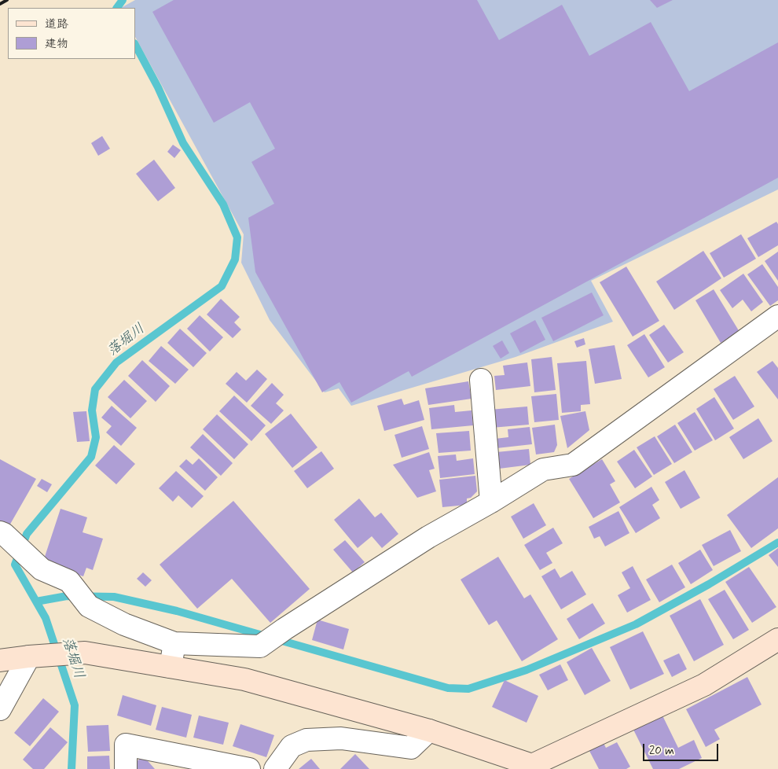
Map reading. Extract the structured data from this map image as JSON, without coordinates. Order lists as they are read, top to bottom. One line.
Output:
{"water":["落堀川"],"legend":["道路","建物"],"scale_bar":"20 m"}
